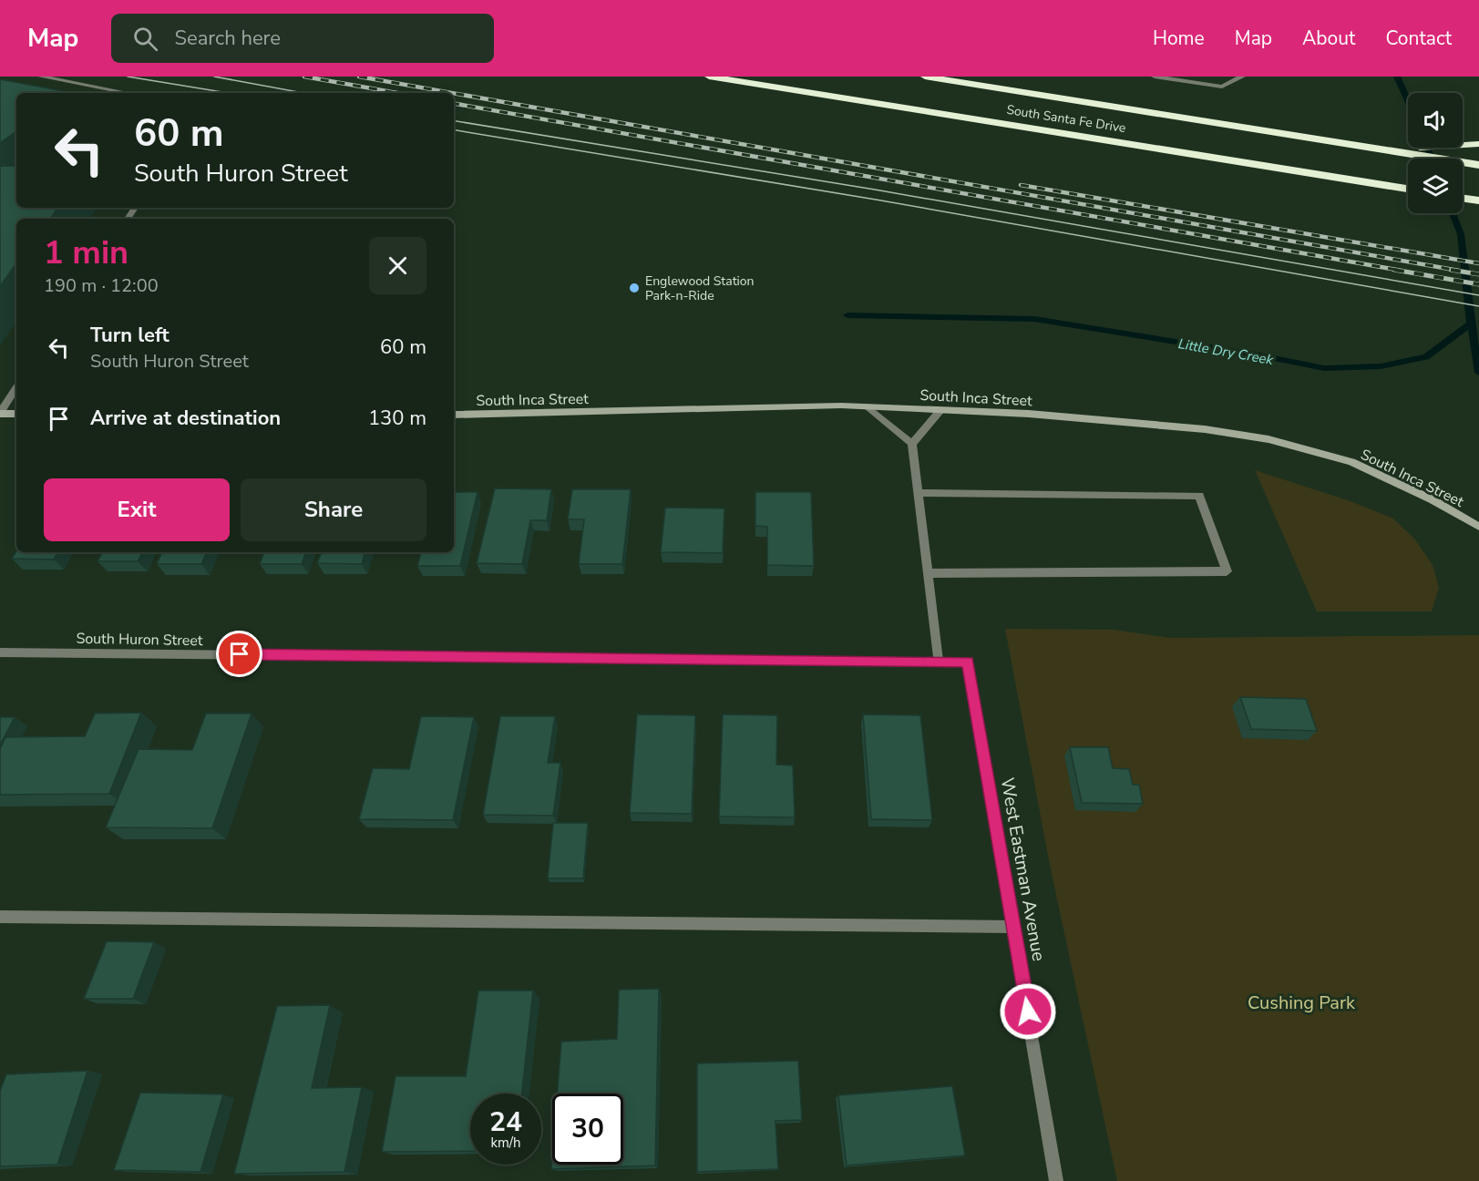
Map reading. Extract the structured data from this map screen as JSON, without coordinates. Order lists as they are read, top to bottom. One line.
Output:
{"streets":{"highway":["South Santa Fe Drive"],"street":["South Inca Street","South Huron Street","West Eastman Avenue"]},"crossings":[["South Huron Street","West Eastman Avenue"]],"water":["Little Dry Creek"],"parks":["Cushing Park"],"places":["Englewood Station Park-n-Ride"],"page":{"header":"Map","search":"Search here","nav":["Home","Map","About","Contact"],"turn":["60 m","South Huron Street"],"heading":["1 min","190 m · 12:00"],"list":[{"name":"Turn left","note":"South Huron Street","value":"60 m"},{"name":"Arrive at destination","value":"130 m"}],"buttons":["Exit","Share"],"speed":"24 km/h","limit":"30"}}
